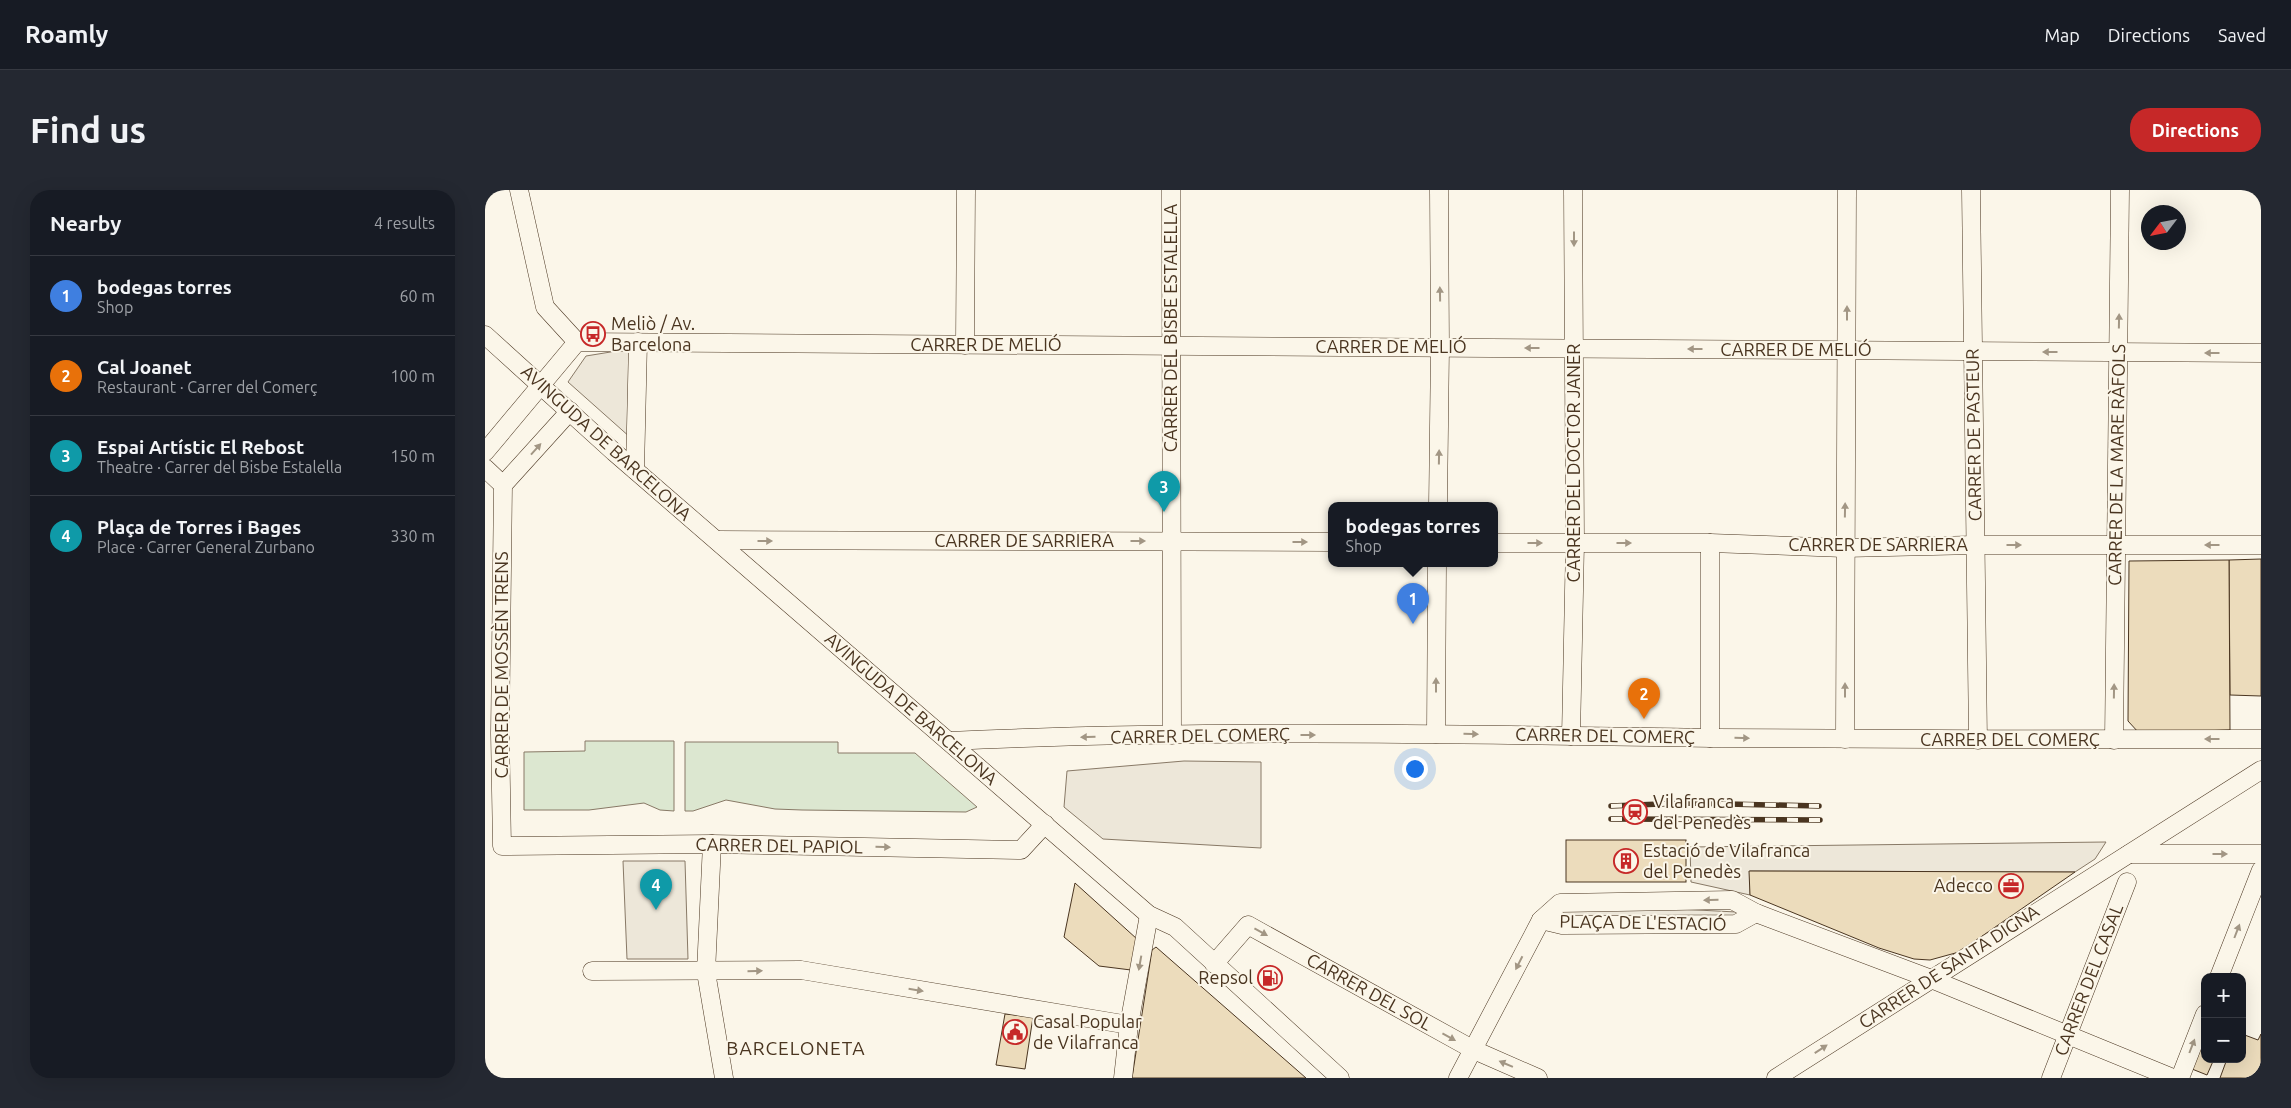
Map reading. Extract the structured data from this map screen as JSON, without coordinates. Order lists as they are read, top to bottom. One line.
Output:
{"streets":{"street":["CARRER DEL BISBE ESTALELLA","CARRER DE MELIÓ","CARRER DE PASTEUR","AVINGUDA DE BARCELONA","CARRER DEL DOCTOR JANER","CARRER DE LA MARE RÀFOLS","CARRER DE SARRIERA","CARRER DE MOSSÈN TRENS","CARRER DEL COMERÇ","CARRER DEL PAPIOL","PLAÇA DE L'ESTACIÓ","CARRER DE SANTA DIGNA","CARRER DEL CASAL","CARRER DEL SOL"]},"crossings":[["CARRER DEL BISBE ESTALELLA","CARRER DE MELIÓ"],["CARRER DEL BISBE ESTALELLA","CARRER DE SARRIERA"],["CARRER DEL BISBE ESTALELLA","CARRER DEL COMERÇ"],["CARRER DE MELIÓ","CARRER DE PASTEUR"],["CARRER DE MELIÓ","CARRER DEL DOCTOR JANER"],["CARRER DE MELIÓ","CARRER DE LA MARE RÀFOLS"],["CARRER DE PASTEUR","CARRER DE SARRIERA"],["CARRER DE PASTEUR","CARRER DEL COMERÇ"],["AVINGUDA DE BARCELONA","CARRER DE SARRIERA"],["AVINGUDA DE BARCELONA","CARRER DEL COMERÇ"],["AVINGUDA DE BARCELONA","CARRER DEL PAPIOL"],["AVINGUDA DE BARCELONA","CARRER DEL SOL"],["CARRER DEL DOCTOR JANER","CARRER DE SARRIERA"],["CARRER DEL DOCTOR JANER","CARRER DEL COMERÇ"],["CARRER DE LA MARE RÀFOLS","CARRER DE SARRIERA"],["CARRER DE LA MARE RÀFOLS","CARRER DEL COMERÇ"],["CARRER DE MOSSÈN TRENS","CARRER DEL PAPIOL"]],"one_way":["CARRER DE MELIÓ","CARRER DE LA MARE RÀFOLS"],"districts":["BARCELONETA"],"places":{"bus stop":["Meliò / Av. Barcelona"],"station":["Vilafranca del Penedès"],"building":["Estació de Vilafranca del Penedès"],"office":["Adecco"],"fuel station":["Repsol"],"public building":["Casal Popular de Vilafranca"]},"north":"bottom left","page":{"header":"Roamly","nav":["Map","Directions","Saved"],"buttons":"Directions","title":"Find us","heading":["Nearby","4 results"],"list":[{"mark":"1","name":"bodegas torres","note":"Shop","value":"60 m"},{"mark":"2","name":"Cal Joanet","note":"Restaurant · Carrer del Comerç","value":"100 m"},{"mark":"3","name":"Espai Artístic El Rebost","note":"Theatre · Carrer del Bisbe Estalella","value":"150 m"},{"mark":"4","name":"Plaça de Torres i Bages","note":"Place · Carrer General Zurbano","value":"330 m"}],"pins":["3","1","2","4"],"popup":["bodegas torres","Shop"],"map_buttons":["+","−"]}}
